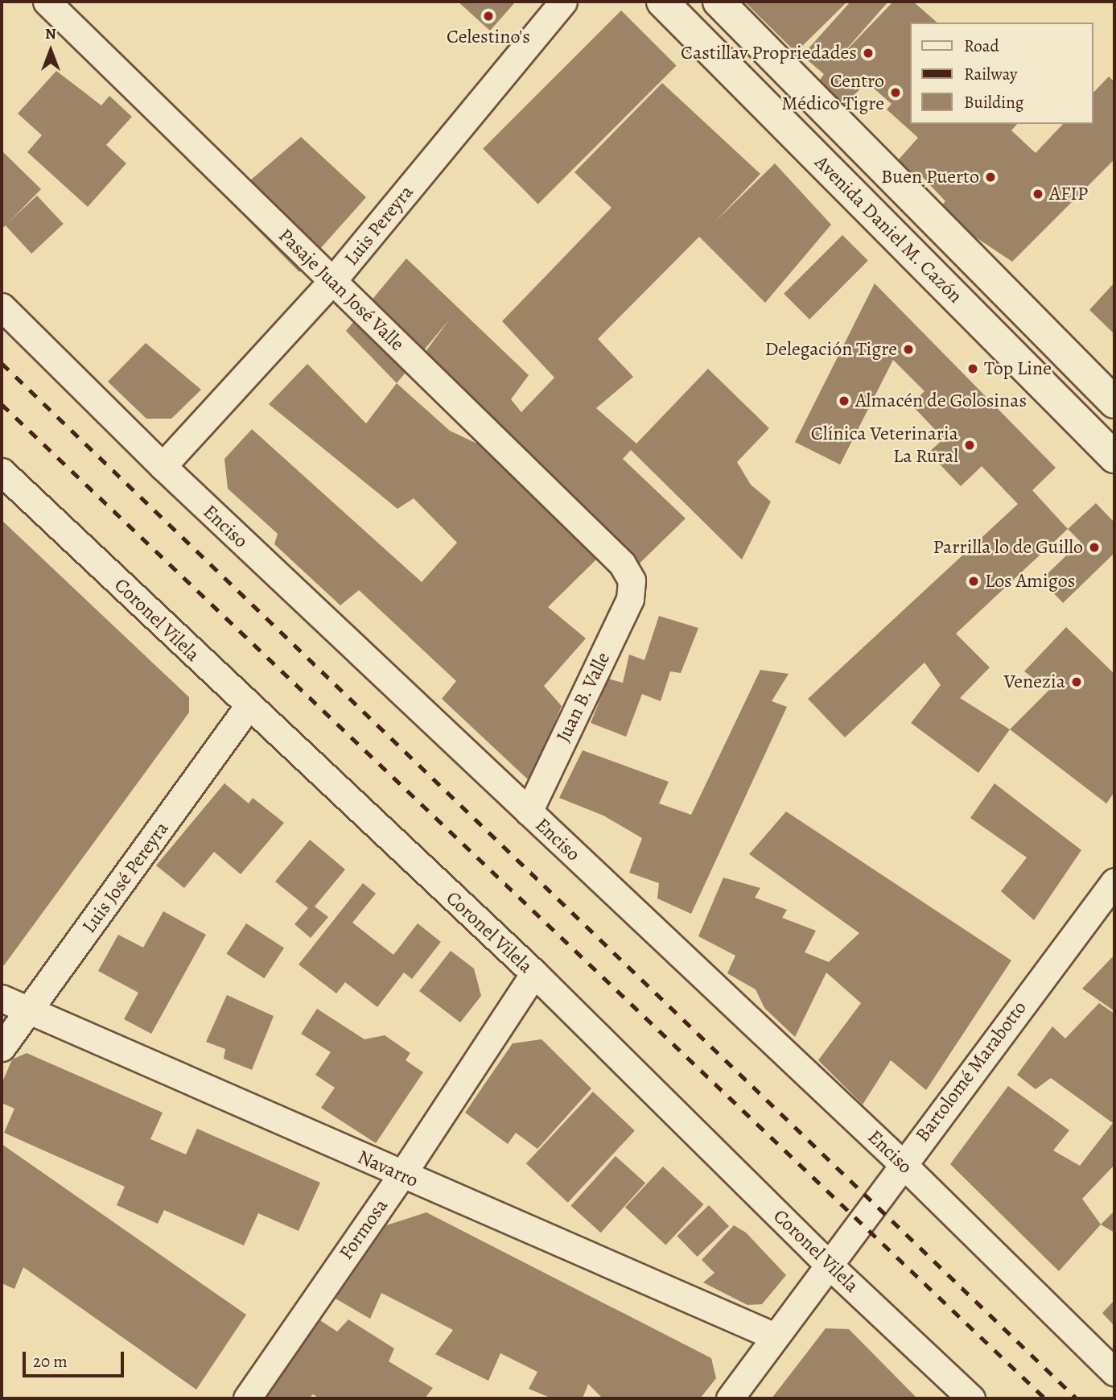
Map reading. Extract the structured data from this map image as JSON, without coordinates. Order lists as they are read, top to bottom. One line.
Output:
{"streets":{"main road":["Avenida Daniel M. Cazón"],"street":["Luis Pereyra","Pasaje Juan José Valle","Enciso","Coronel Vilela","Juan B. Valle","Luis José Pereyra","Bartolomé Marabotto","Navarro","Formosa"]},"crossings":[["Luis Pereyra","Pasaje Juan José Valle"],["Luis Pereyra","Enciso"],["Pasaje Juan José Valle","Juan B. Valle"],["Enciso","Juan B. Valle"],["Enciso","Bartolomé Marabotto"],["Coronel Vilela","Luis José Pereyra"],["Coronel Vilela","Bartolomé Marabotto"],["Coronel Vilela","Formosa"],["Luis José Pereyra","Navarro"],["Bartolomé Marabotto","Navarro"],["Navarro","Formosa"]],"places":["Celestino's","Castillav Propriedades","Centro Médico Tigre","Buen Puerto","AFIP","Delegación Tigre","Top Line","Almacén de Golosinas","Clínica Veterinaria La Rural","Parrilla lo de Guillo","Los Amigos","Venezia"],"legend":["Road","Railway","Building"],"scale_bar":"20 m","north":"top"}
